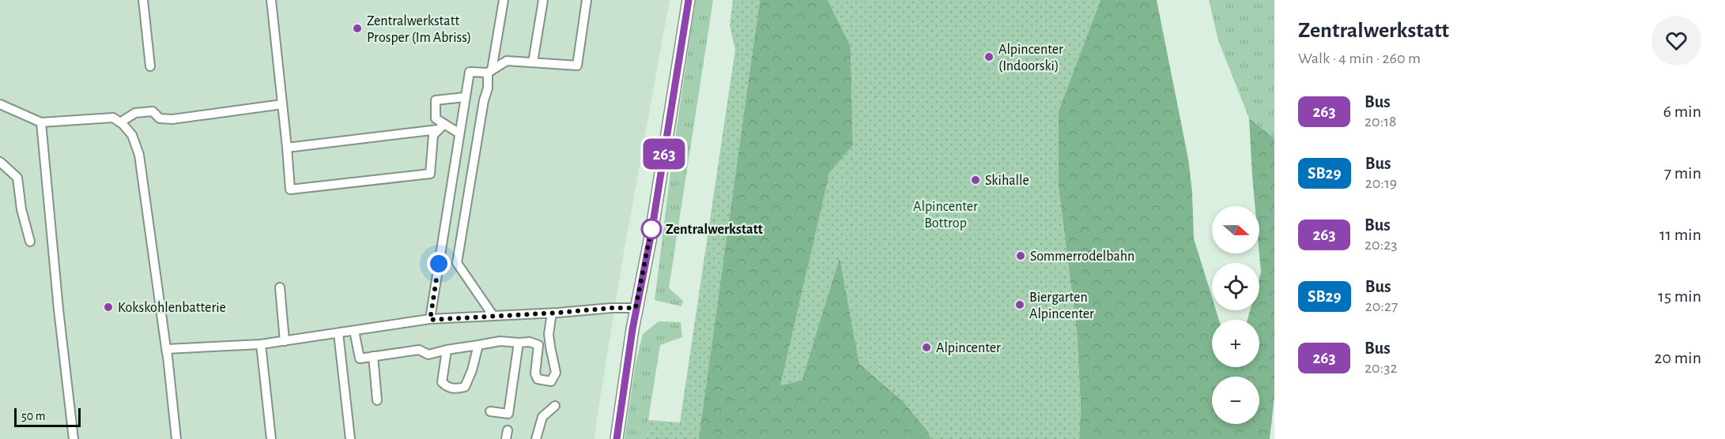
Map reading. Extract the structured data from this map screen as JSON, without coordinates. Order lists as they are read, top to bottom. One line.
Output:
{"parks":["Alpincenter Bottrop"],"places":["Zentralwerkstatt Prosper (Im Abriss)","Alpincenter (Indoorski)","Skihalle","Zentralwerkstatt","Sommerrodelbahn","Biergarten Alpincenter","Kokskohlenbatterie","Alpincenter"],"lines":["bus line 263"],"scale_bar":"50 m","north":"right","page":{"on_map":"263","heading":["Zentralwerkstatt","Walk · 4 min · 260 m"],"list":[{"mark":"263","name":"Bus","note":"20:18","value":"6 min"},{"mark":"SB29","name":"Bus","note":"20:19","value":"7 min"},{"mark":"263","name":"Bus","note":"20:23","value":"11 min"},{"mark":"SB29","name":"Bus","note":"20:27","value":"15 min"},{"mark":"263","name":"Bus","note":"20:32","value":"20 min"}],"map_buttons":["+","−"],"scale":"50 m"}}
